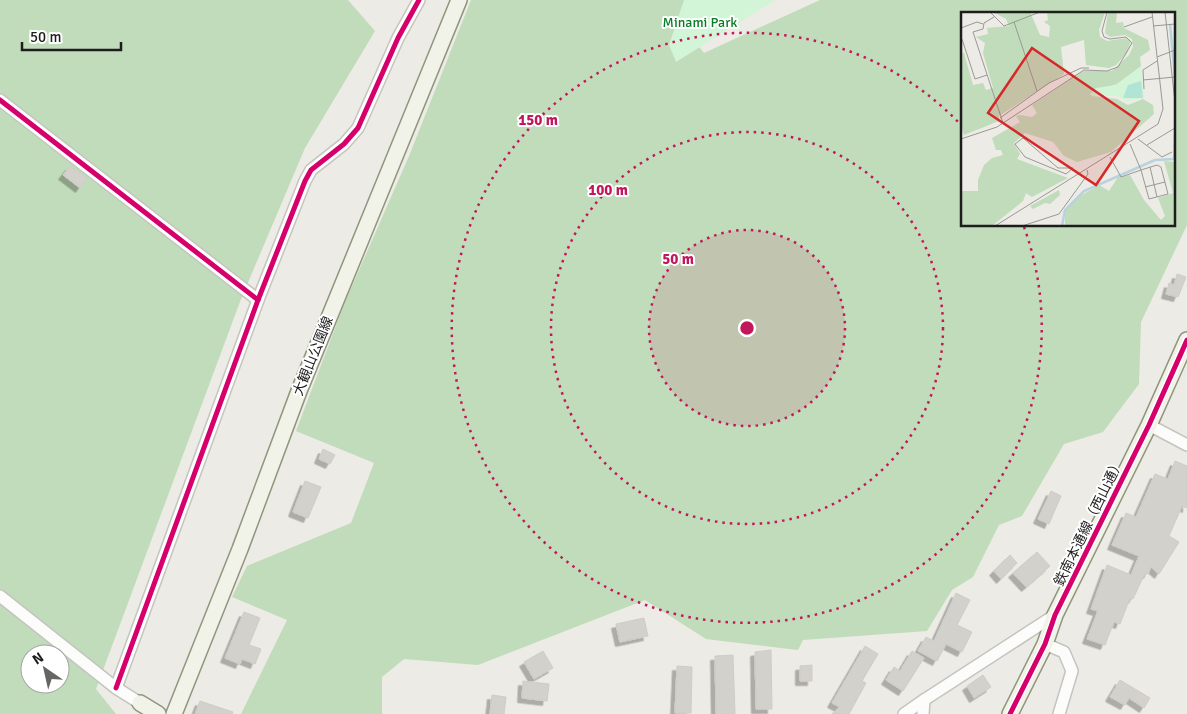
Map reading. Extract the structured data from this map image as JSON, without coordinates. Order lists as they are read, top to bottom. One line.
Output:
{"streets":{"main road":["大観山公園線","鉄南本通線（西山通）"]},"parks":["Minami Park"],"scale_bar":"50 m","north":"top left","rings":["150 m","100 m","50 m"]}
